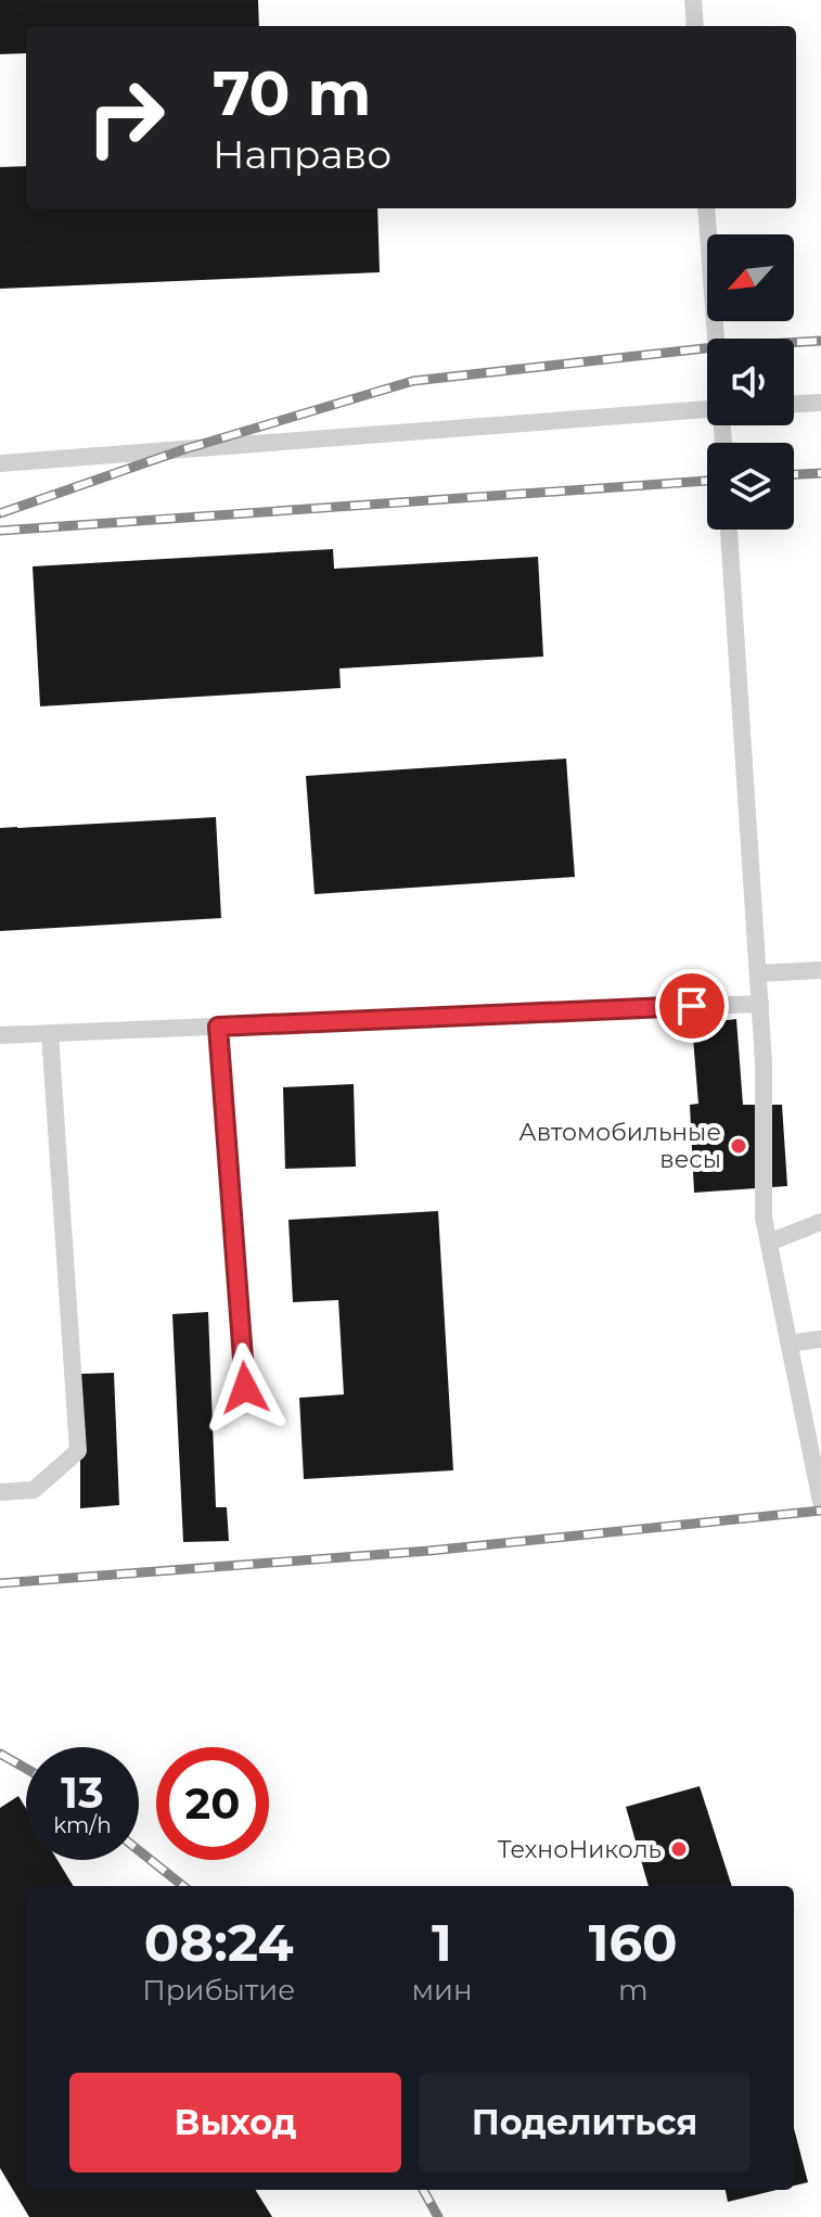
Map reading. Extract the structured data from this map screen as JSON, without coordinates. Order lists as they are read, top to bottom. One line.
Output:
{"places":["Автомобильные весы","ТехноНиколь"],"north":"bottom left","page":{"turn":["70 m","Направо"],"speed":"13 km/h","limit":"20","eta":["08:24","Прибытие","1","мин","160","m"],"buttons":["Выход","Поделиться"]}}
